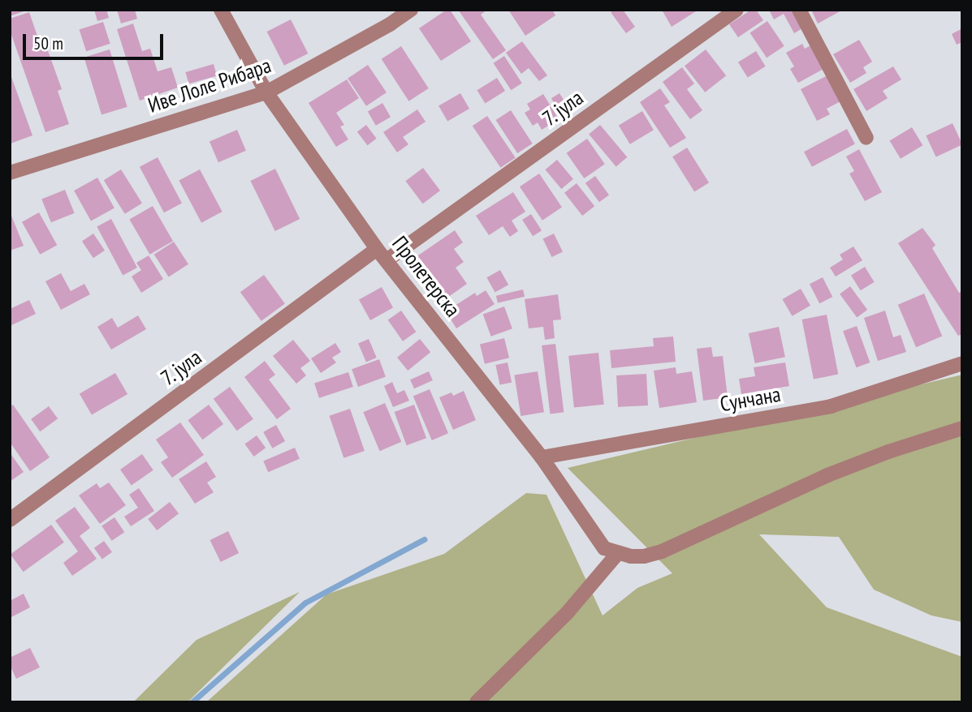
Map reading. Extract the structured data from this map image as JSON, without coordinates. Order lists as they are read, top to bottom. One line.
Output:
{"streets":{"street":["Иве Лоле Рибара","7. јула","Пролетерска","Сунчана"]},"crossings":[["Иве Лоле Рибара","Пролетерска"],["7. јула","Пролетерска"],["Пролетерска","Сунчана"]],"scale_bar":"50 m"}
